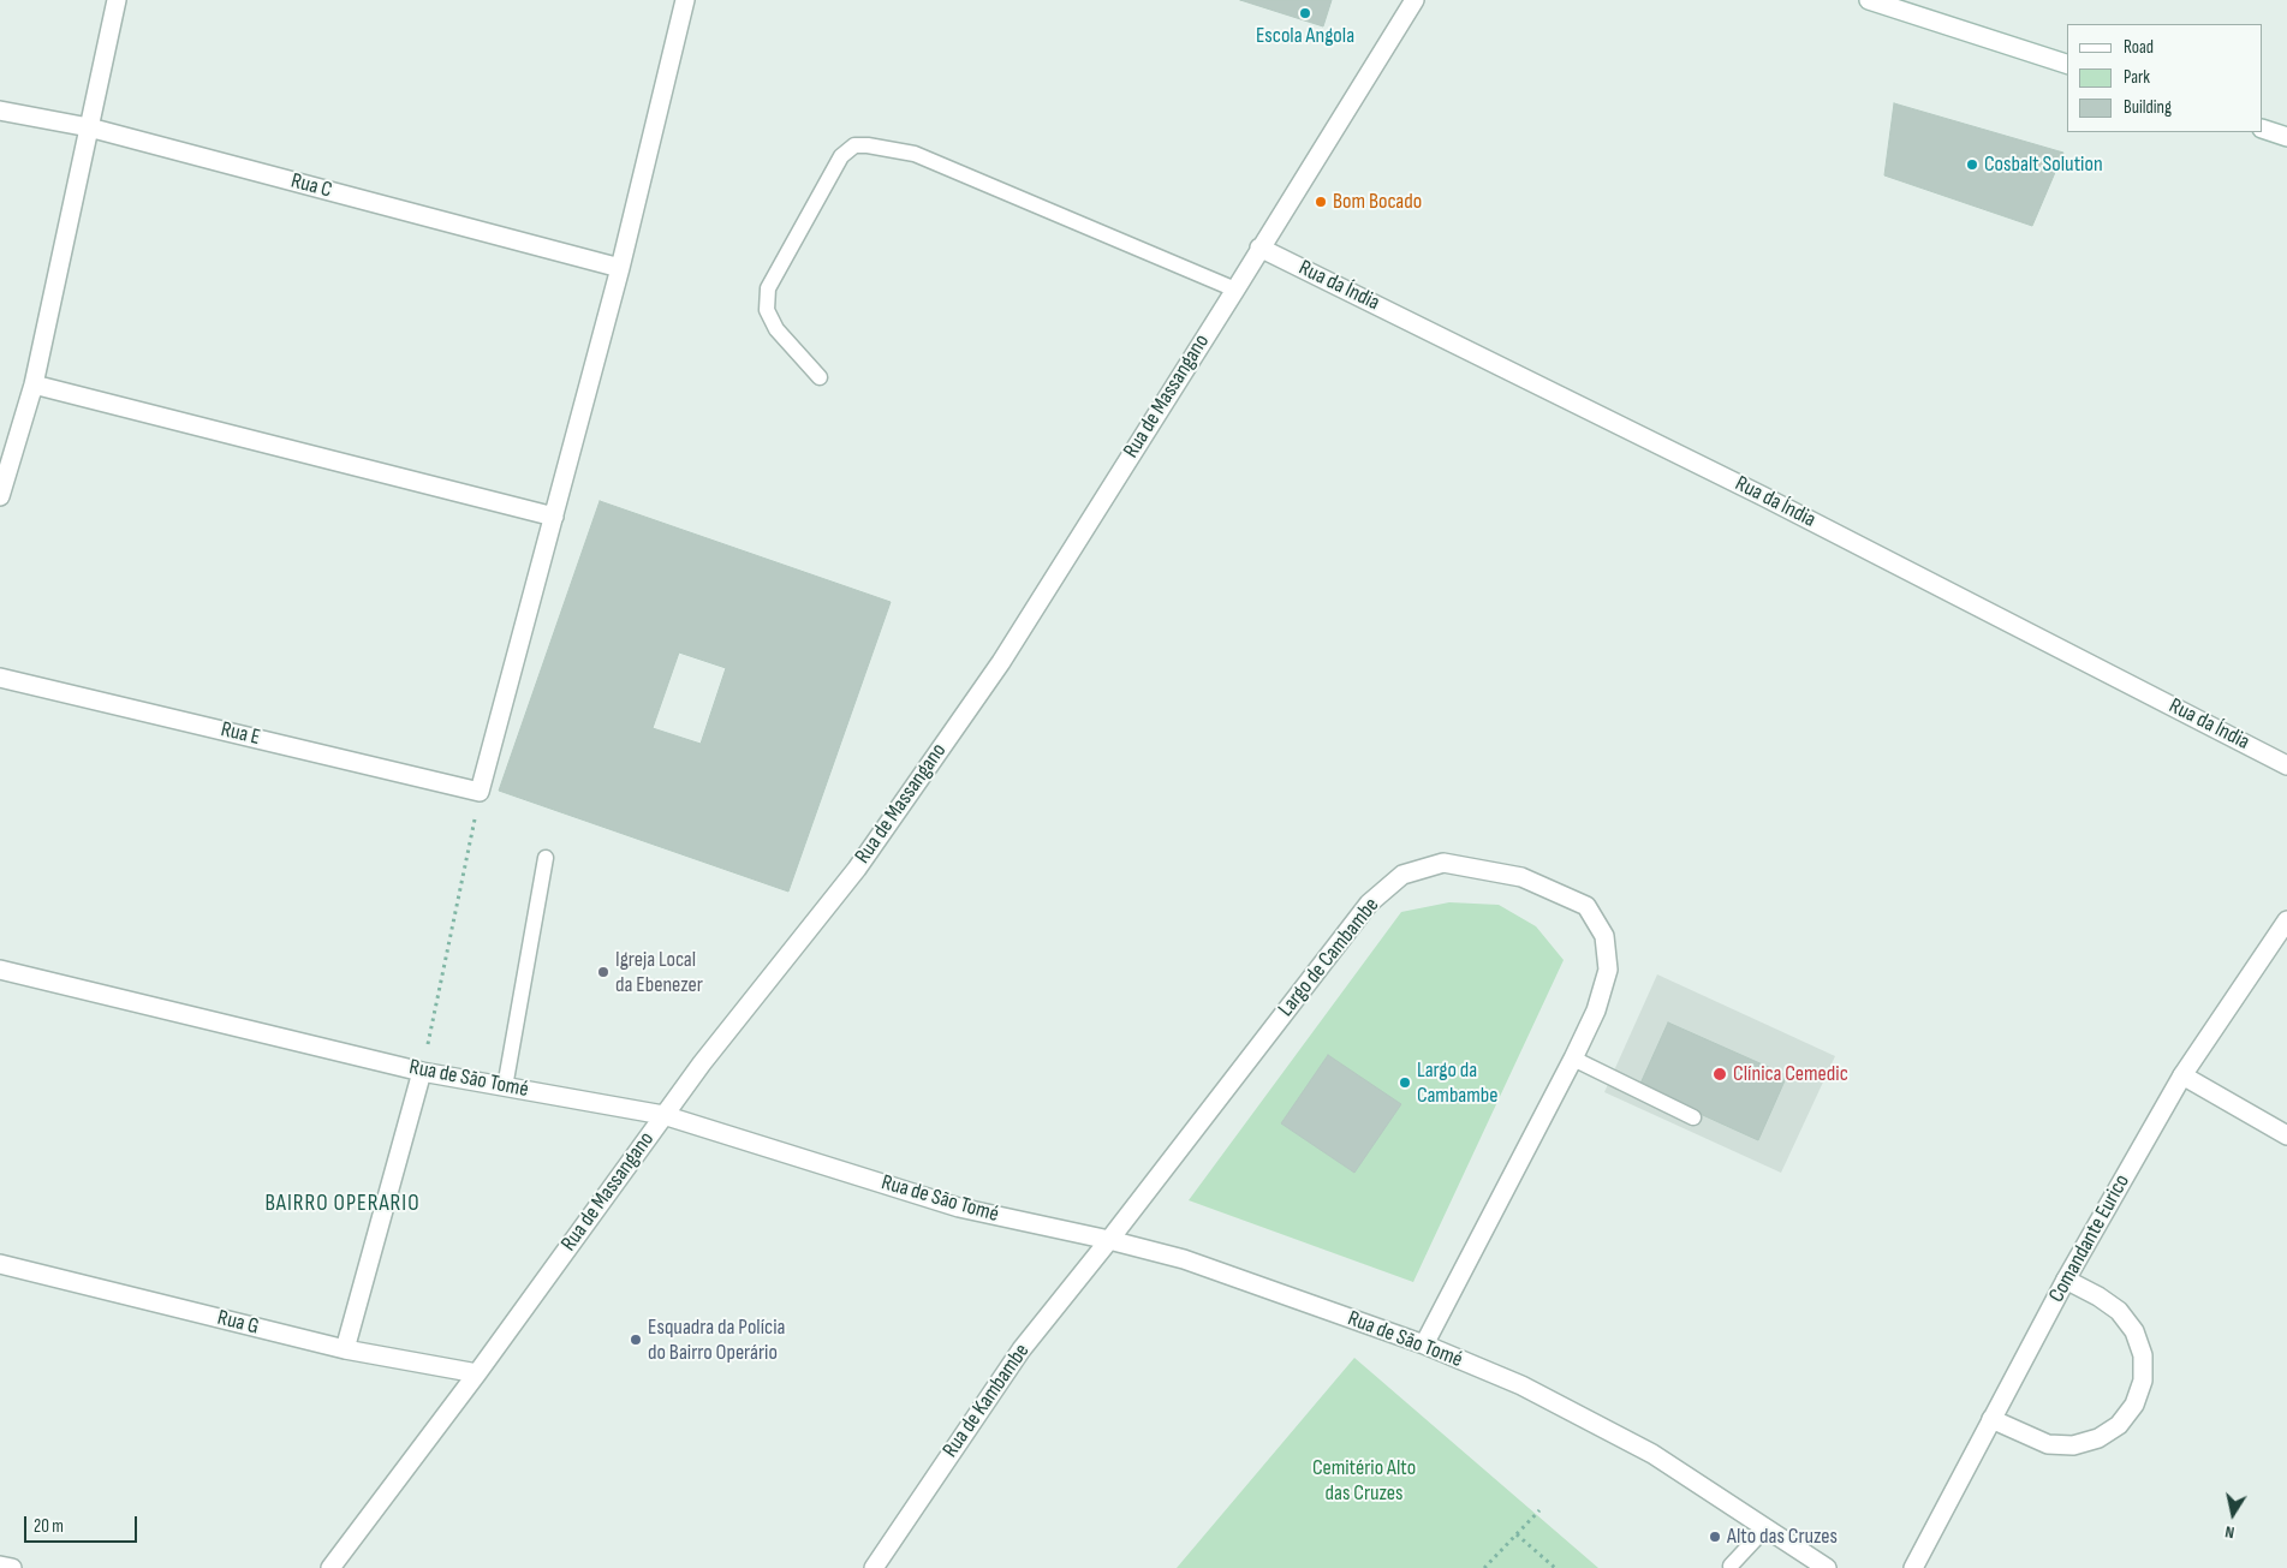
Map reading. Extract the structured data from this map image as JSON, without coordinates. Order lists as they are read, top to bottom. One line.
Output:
{"streets":{"street":["Rua C","Rua da Índia","Rua de Massangano","Rua E","Largo de Cambambe","Rua de São Tomé","Comandante Eurico","Rua G","Rua de Kambambe"]},"crossings":[["Rua da Índia","Rua de Massangano"],["Rua de Massangano","Rua de São Tomé"],["Rua de Massangano","Rua G"],["Largo de Cambambe","Rua de São Tomé"],["Largo de Cambambe","Rua de Kambambe"],["Rua de São Tomé","Rua de Kambambe"]],"districts":["BAIRRO OPERARIO"],"parks":["Cemitério Alto das Cruzes"],"places":["Escola Angola","Cosbalt Solution","Bom Bocado","Igreja Local da Ebenezer","Clínica Cemedic","Largo da Cambambe","Esquadra da Polícia do Bairro Operário","Alto das Cruzes"],"legend":["Road","Park","Building"],"scale_bar":"20 m","north":"bottom"}
